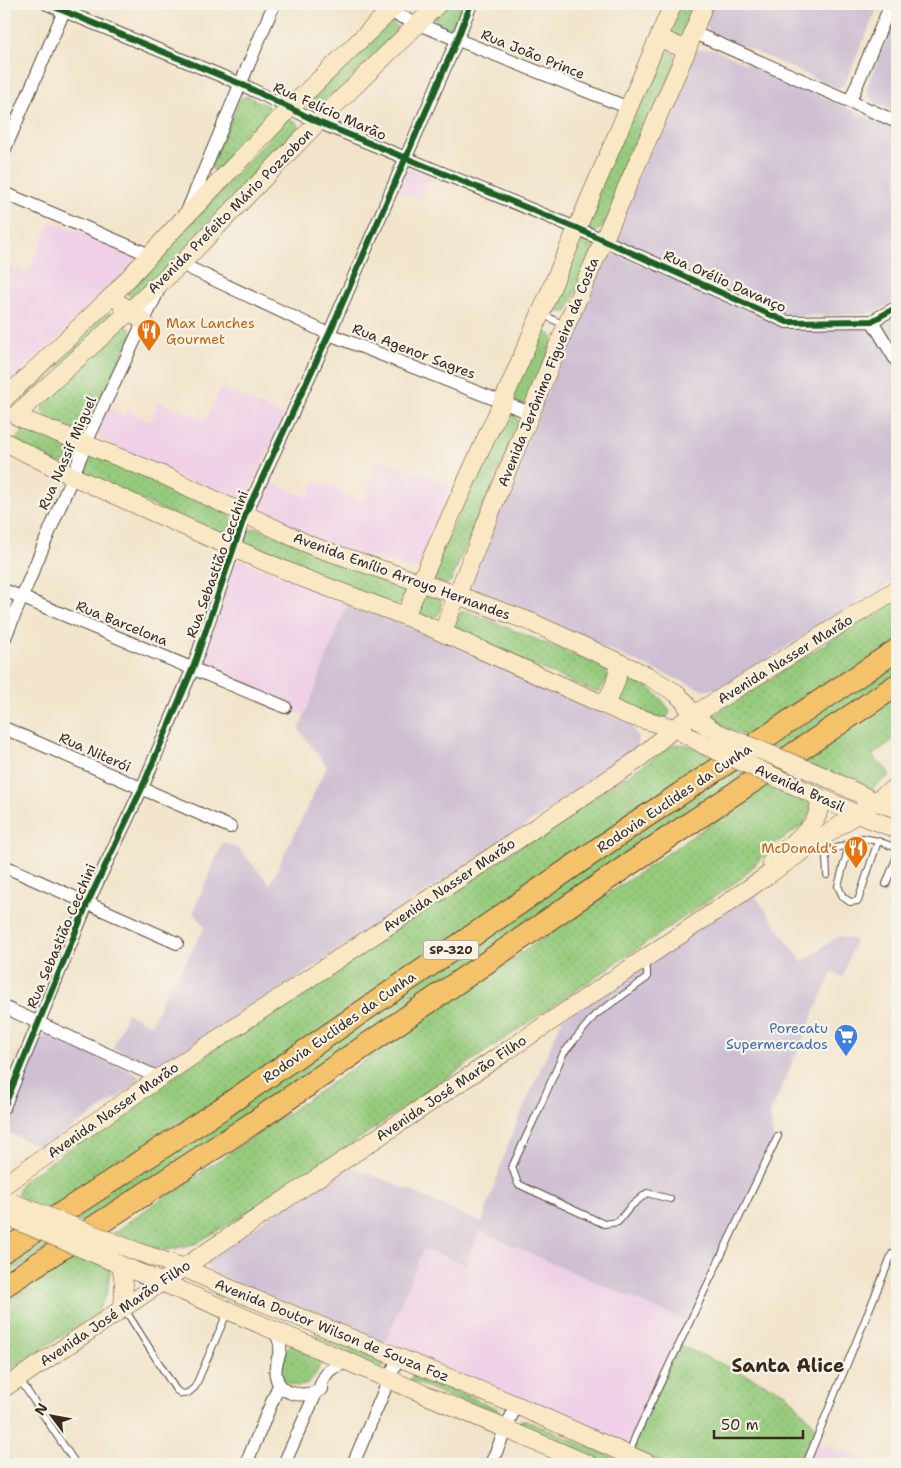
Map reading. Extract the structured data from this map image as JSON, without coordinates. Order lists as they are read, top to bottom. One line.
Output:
{"streets":{"highway":["Rodovia Euclides da Cunha","SP-320"],"main road":["Avenida Prefeito Mário Pozzobon","Avenida Jerônimo Figueira da Costa","Avenida Emílio Arroyo Hernandes","Avenida Nasser Marão","Avenida Brasil","Avenida José Marão Filho","Avenida Doutor Wilson de Souza Foz"],"street":["Rua João Prince","Rua Felício Marão","Rua Orélio Davanço","Rua Agenor Sagres","Rua Nassif Miguel","Rua Sebastião Cecchini","Rua Barcelona","Rua Niterói"]},"crossings":[["Rua João Prince","Avenida Prefeito Mário Pozzobon"],["Rua João Prince","Avenida Jerônimo Figueira da Costa"],["Rua João Prince","Rua Sebastião Cecchini"],["Rua Felício Marão","Avenida Prefeito Mário Pozzobon"],["Rua Felício Marão","Rua Orélio Davanço"],["Rua Felício Marão","Avenida Jerônimo Figueira da Costa"],["Rua Felício Marão","Rua Sebastião Cecchini"],["Avenida Prefeito Mário Pozzobon","Rua Agenor Sagres"],["Avenida Prefeito Mário Pozzobon","Rua Nassif Miguel"],["Avenida Prefeito Mário Pozzobon","Avenida Emílio Arroyo Hernandes"],["Rua Orélio Davanço","Avenida Jerônimo Figueira da Costa"],["Rua Agenor Sagres","Avenida Jerônimo Figueira da Costa"],["Rua Agenor Sagres","Rua Sebastião Cecchini"],["Avenida Jerônimo Figueira da Costa","Avenida Emílio Arroyo Hernandes"],["Rua Nassif Miguel","Avenida Emílio Arroyo Hernandes"],["Rua Nassif Miguel","Rua Barcelona"],["Rua Sebastião Cecchini","Avenida Emílio Arroyo Hernandes"],["Rua Sebastião Cecchini","Rua Barcelona"],["Rua Sebastião Cecchini","Rua Niterói"],["Avenida Emílio Arroyo Hernandes","Avenida Nasser Marão"],["Avenida Emílio Arroyo Hernandes","Avenida Brasil"],["Avenida Nasser Marão","Avenida Brasil"],["Avenida Brasil","Avenida José Marão Filho"],["Avenida José Marão Filho","Avenida Doutor Wilson de Souza Foz"]],"districts":["Santa Alice"],"places":{"restaurant":["Max Lanches Gourmet","McDonald's"],"supermarket":["Porecatu Supermercados"]},"scale_bar":"50 m","north":"top left"}
